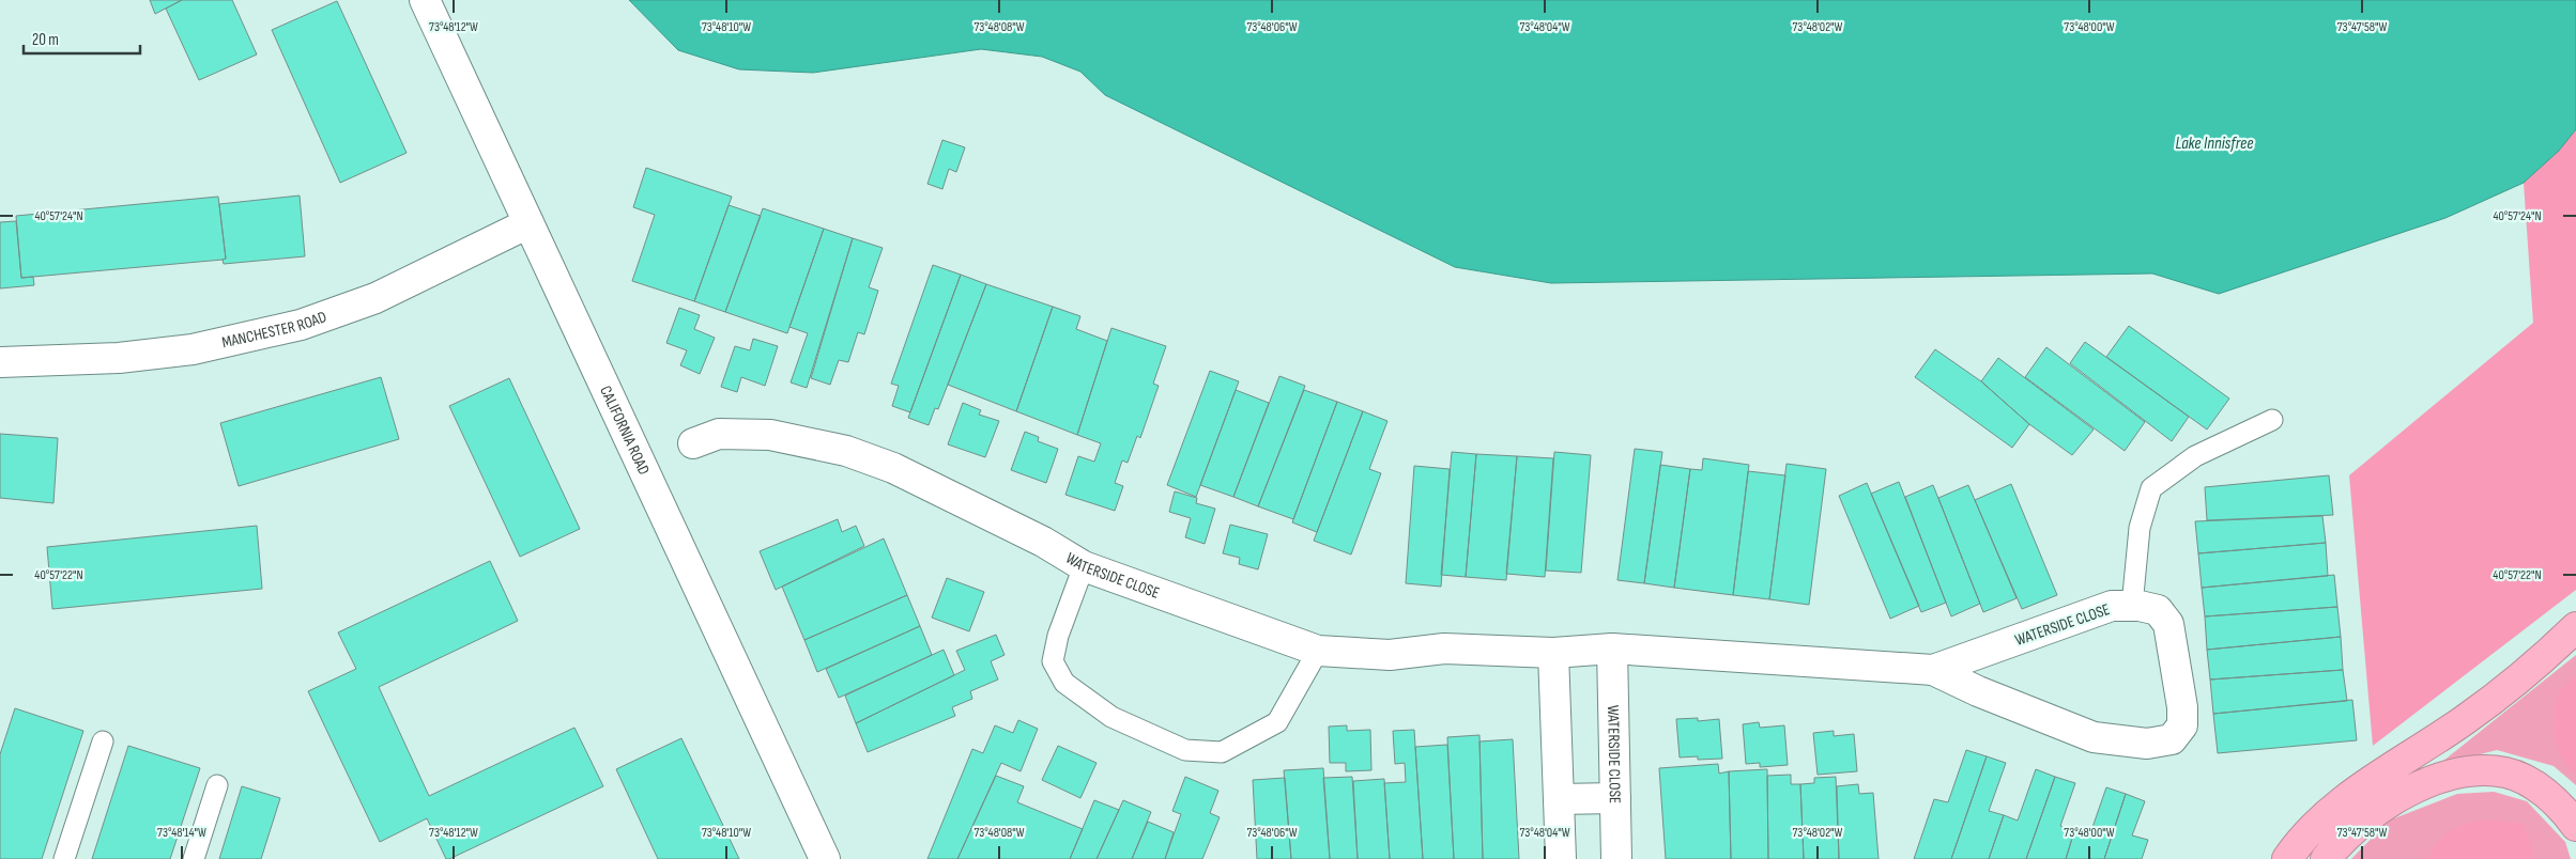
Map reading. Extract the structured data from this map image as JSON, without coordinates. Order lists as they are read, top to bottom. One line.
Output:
{"streets":{"street":["MANCHESTER ROAD","CALIFORNIA ROAD","WATERSIDE CLOSE"]},"crossings":[["MANCHESTER ROAD","CALIFORNIA ROAD"]],"water":["Lake Innisfree"],"scale_bar":"20 m","coordinates":["73°48'12\"W","73°48'10\"W","73°48'08\"W","73°48'06\"W","73°48'04\"W","73°48'02\"W","73°48'00\"W","73°47'58\"W","40°57'24\"N","40°57'22\"N","73°48'14\"W"]}
